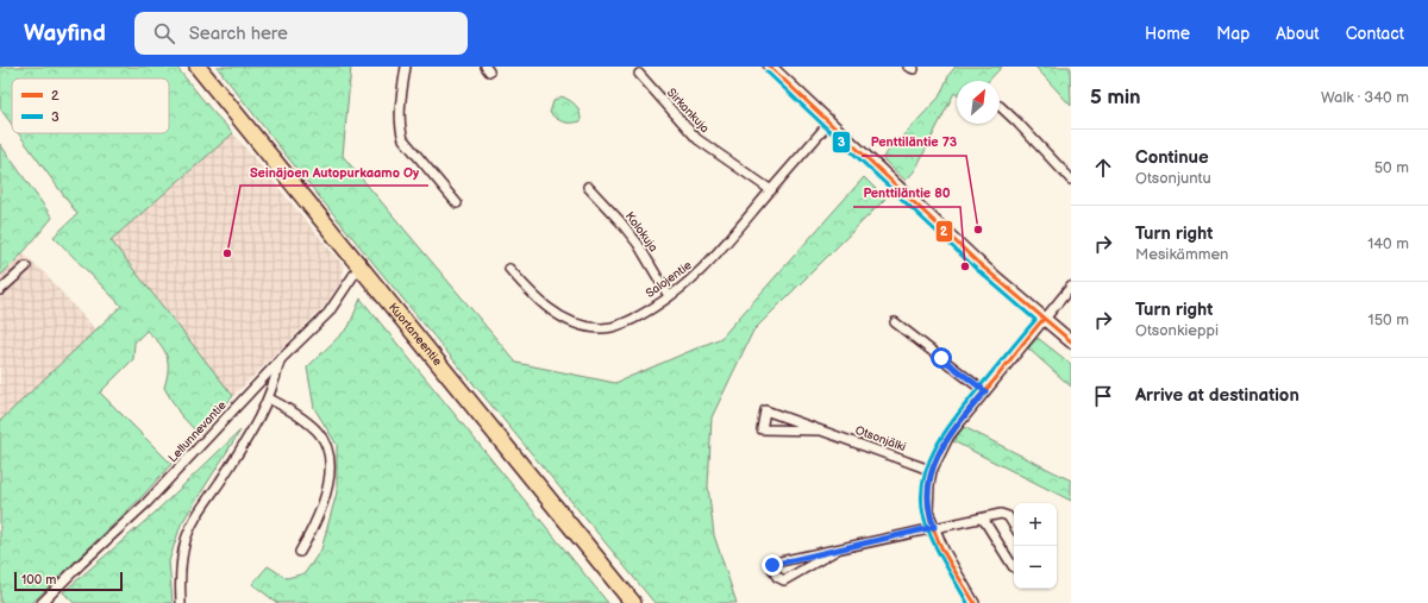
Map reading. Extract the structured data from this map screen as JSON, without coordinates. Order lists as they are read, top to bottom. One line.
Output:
{"streets":{"highway":["Kuortaneentie"],"street":["Sirkankuja","Kolokuja","Salojentie","Lellunnevantie","Otsonjälki"]},"crossings":[["Sirkankuja","Salojentie"],["Kolokuja","Salojentie"],["Kuortaneentie","Lellunnevantie"]],"places":["Penttiläntie 73","Seinäjoen Autopurkaamo Oy","Penttiläntie 80"],"lines":["transit line 2","transit line 3"],"legend":["2","3"],"scale_bar":"100 m","north":"top right","page":{"header":"Wayfind","search":"Search here","nav":["Home","Map","About","Contact"],"heading":["5 min","Walk · 340 m"],"list":[["Continue","Otsonjuntu","50 m"],["Turn right","Mesikämmen","140 m"],["Turn right","Otsonkieppi","150 m"],"Arrive at destination"],"map_buttons":["+","−"],"scale":"100 m"}}
